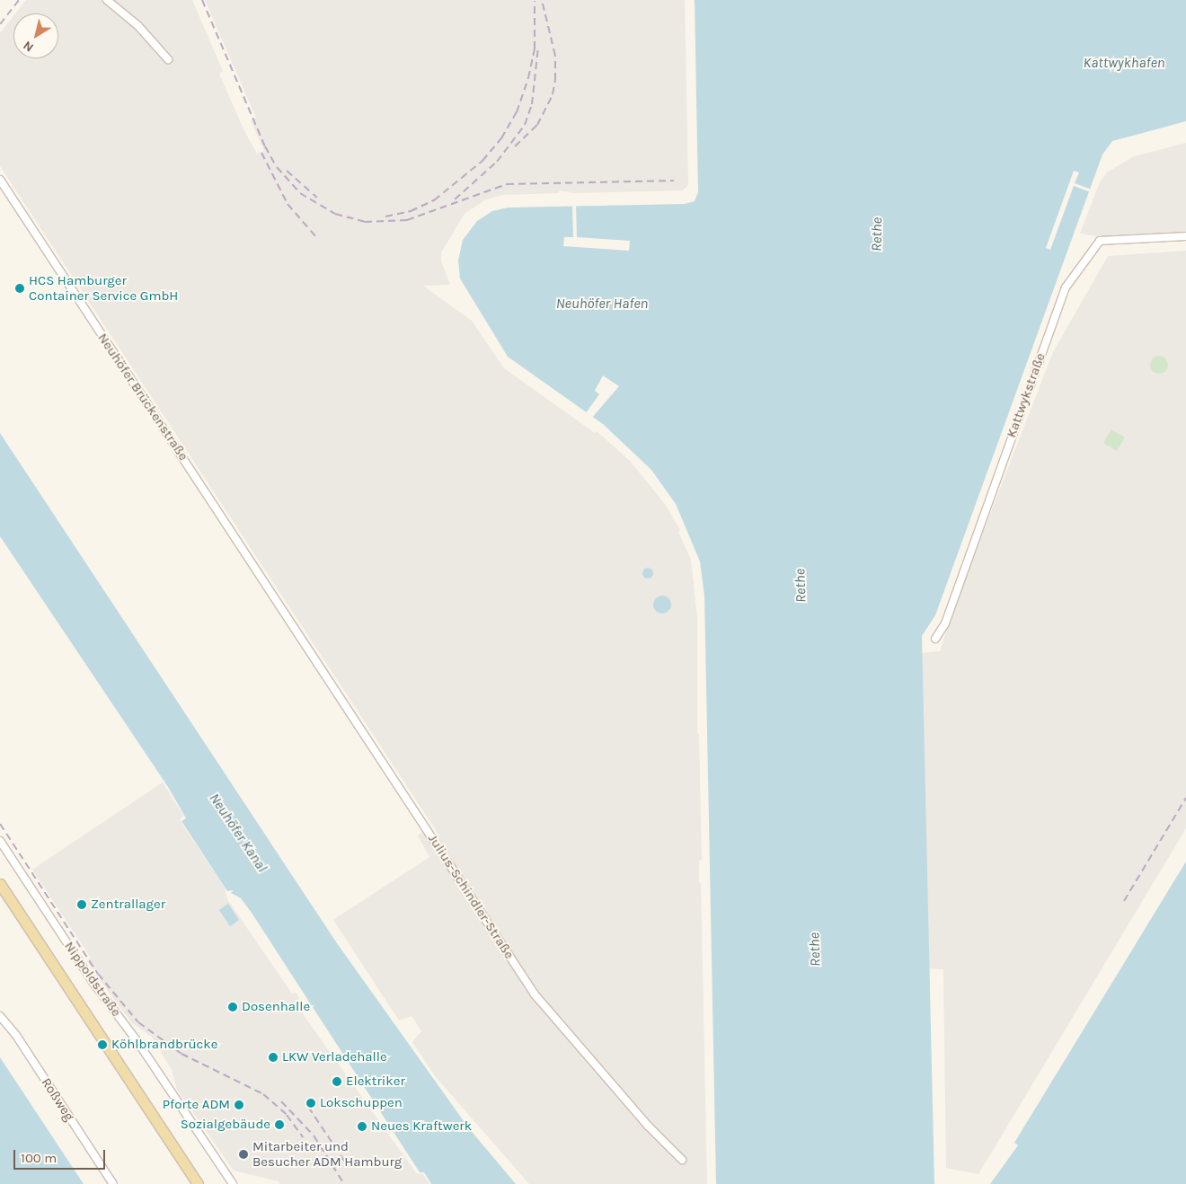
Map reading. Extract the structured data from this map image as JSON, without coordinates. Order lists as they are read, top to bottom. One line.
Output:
{"streets":{"street":["Kattwykstraße","Neuhöfer Brückenstraße","Julius-Schindler-Straße","Nippoldstraße","Roßweg"]},"crossings":[["Neuhöfer Brückenstraße","Julius-Schindler-Straße"]],"water":["Kattwykhafen","Rethe","Neuhöfer Hafen","Neuhöfer Kanal"],"places":["HCS Hamburger Container Service GmbH","Zentrallager","Dosenhalle","Köhlbrandbrücke","LKW Verladehalle","Elektriker","Lokschuppen","Pforte ADM","Sozialgebäude","Neues Kraftwerk","Mitarbeiter und Besucher ADM Hamburg"],"scale_bar":"100 m","north":"bottom left"}
